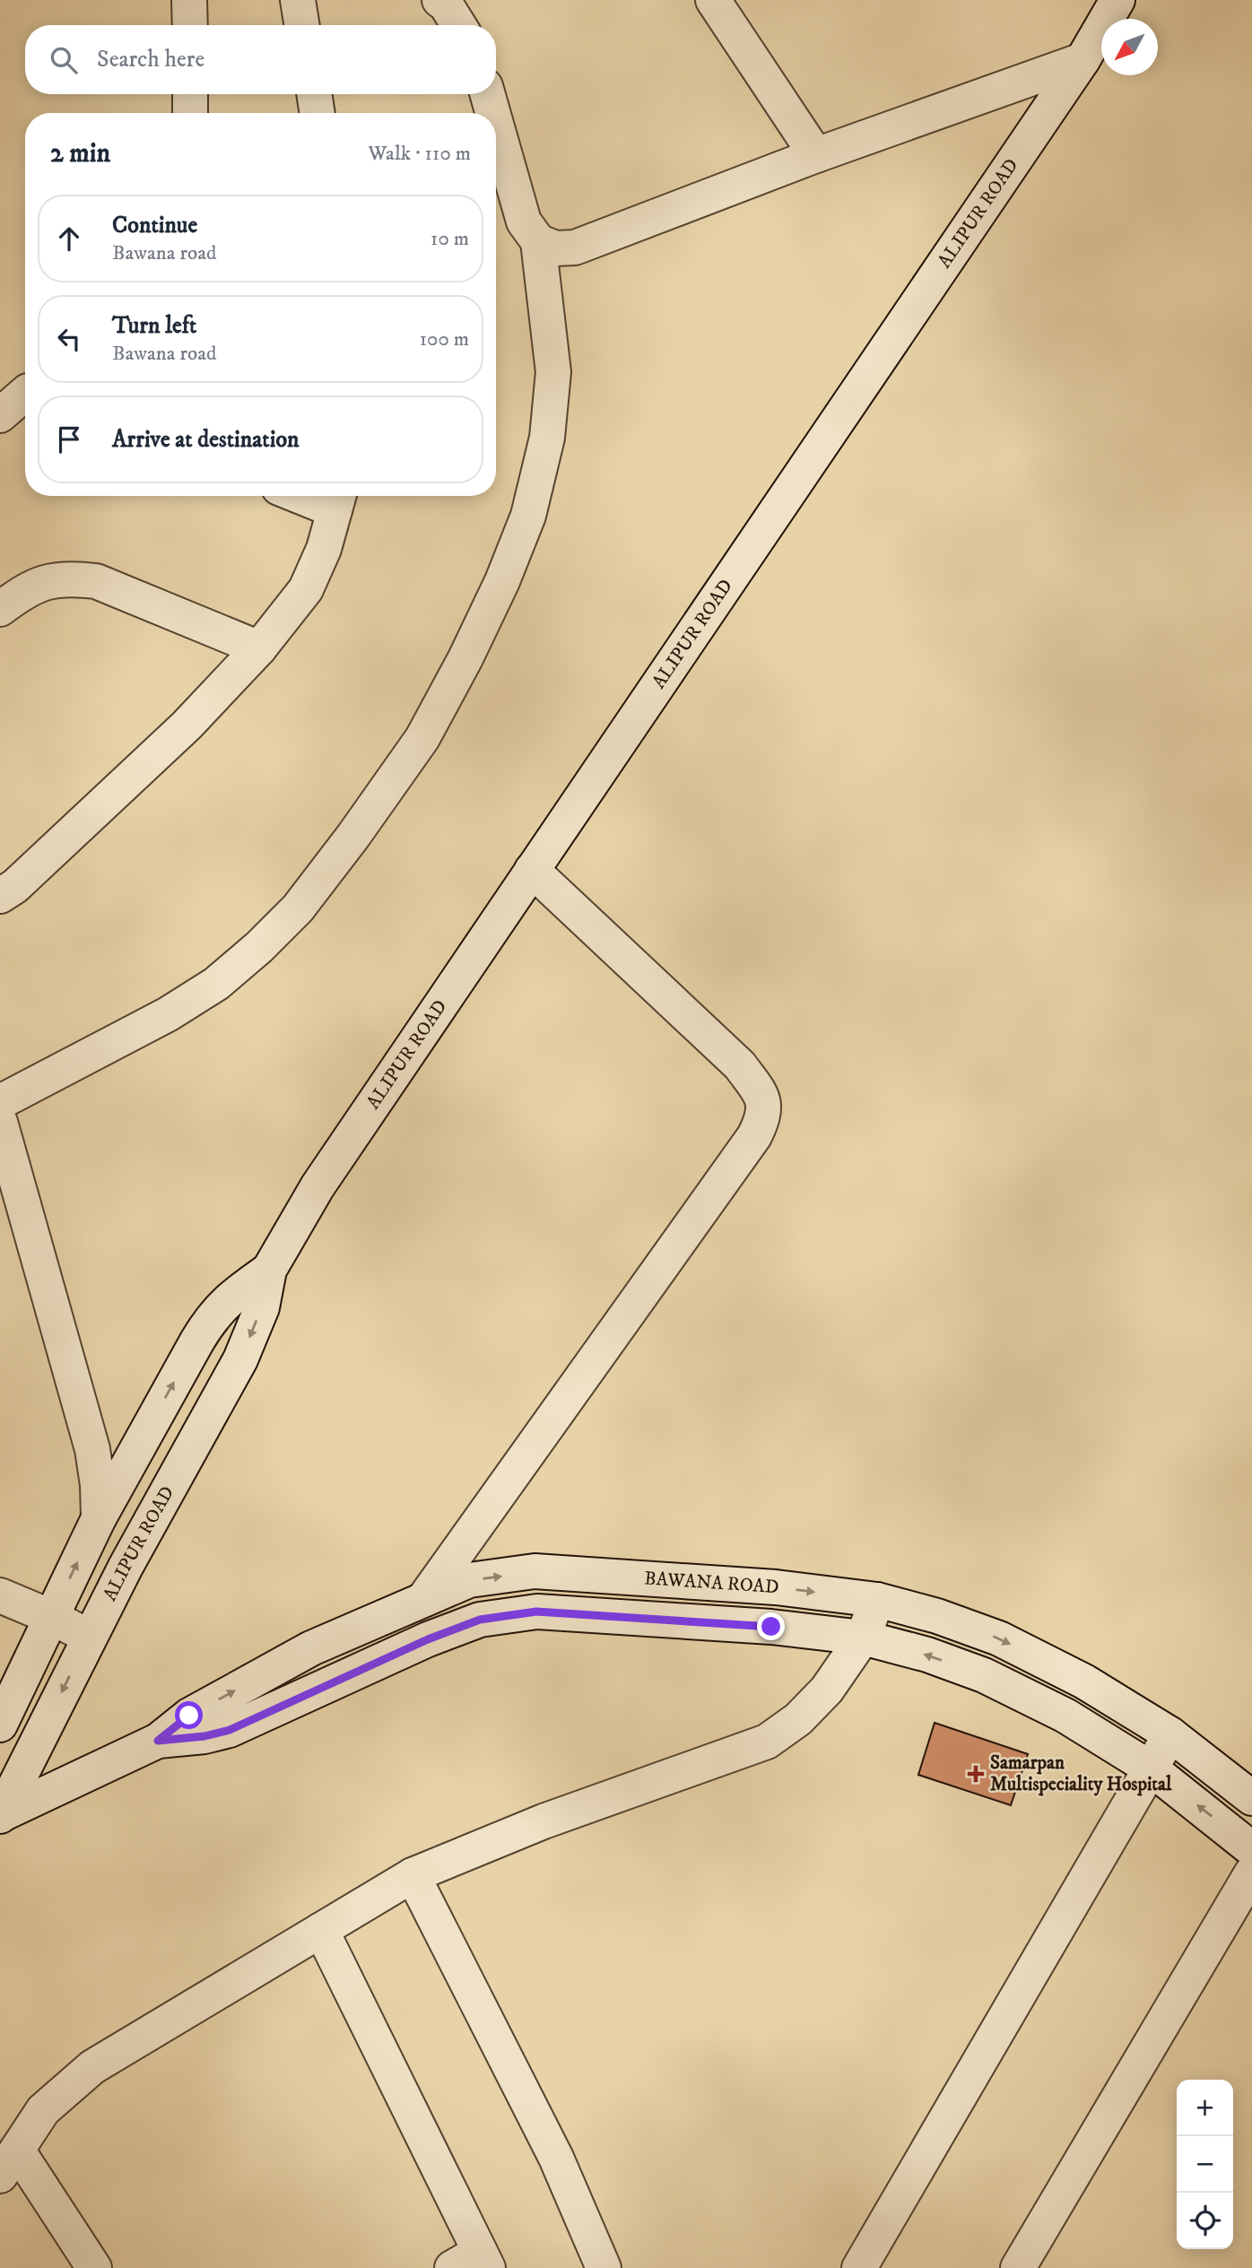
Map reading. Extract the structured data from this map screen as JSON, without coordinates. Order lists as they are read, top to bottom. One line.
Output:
{"streets":{"street":["ALIPUR ROAD","BAWANA ROAD"]},"crossings":[["ALIPUR ROAD","BAWANA ROAD"]],"places":{"health":["Samarpan Multispeciality Hospital"]},"north":"bottom left","page":{"search":"Search here","heading":["2 min","Walk · 110 m"],"list":[["Continue","Bawana road","10 m"],["Turn left","Bawana road","100 m"],"Arrive at destination"],"map_buttons":["+","−"]}}
